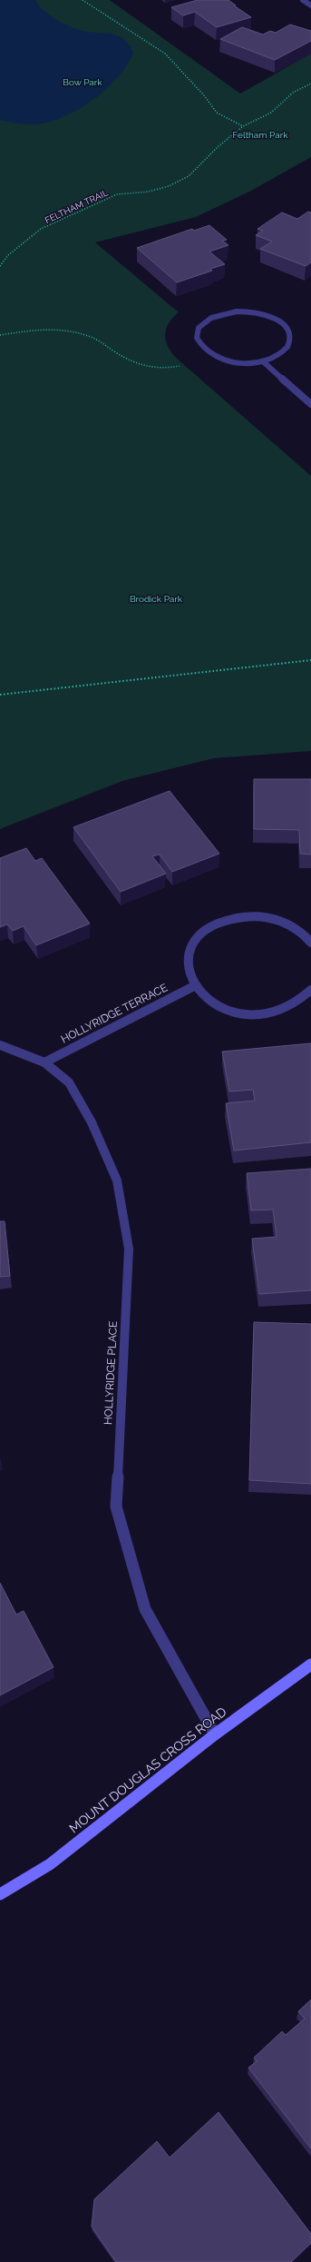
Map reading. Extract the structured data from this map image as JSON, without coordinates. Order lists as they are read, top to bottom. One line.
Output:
{"streets":{"street":["HOLLYRIDGE TERRACE","HOLLYRIDGE PLACE","MOUNT DOUGLAS CROSS ROAD"],"path":["FELTHAM TRAIL"]},"crossings":[["HOLLYRIDGE TERRACE","HOLLYRIDGE PLACE"],["HOLLYRIDGE PLACE","MOUNT DOUGLAS CROSS ROAD"]],"parks":["Bow Park","Feltham Park","Brodick Park"]}
